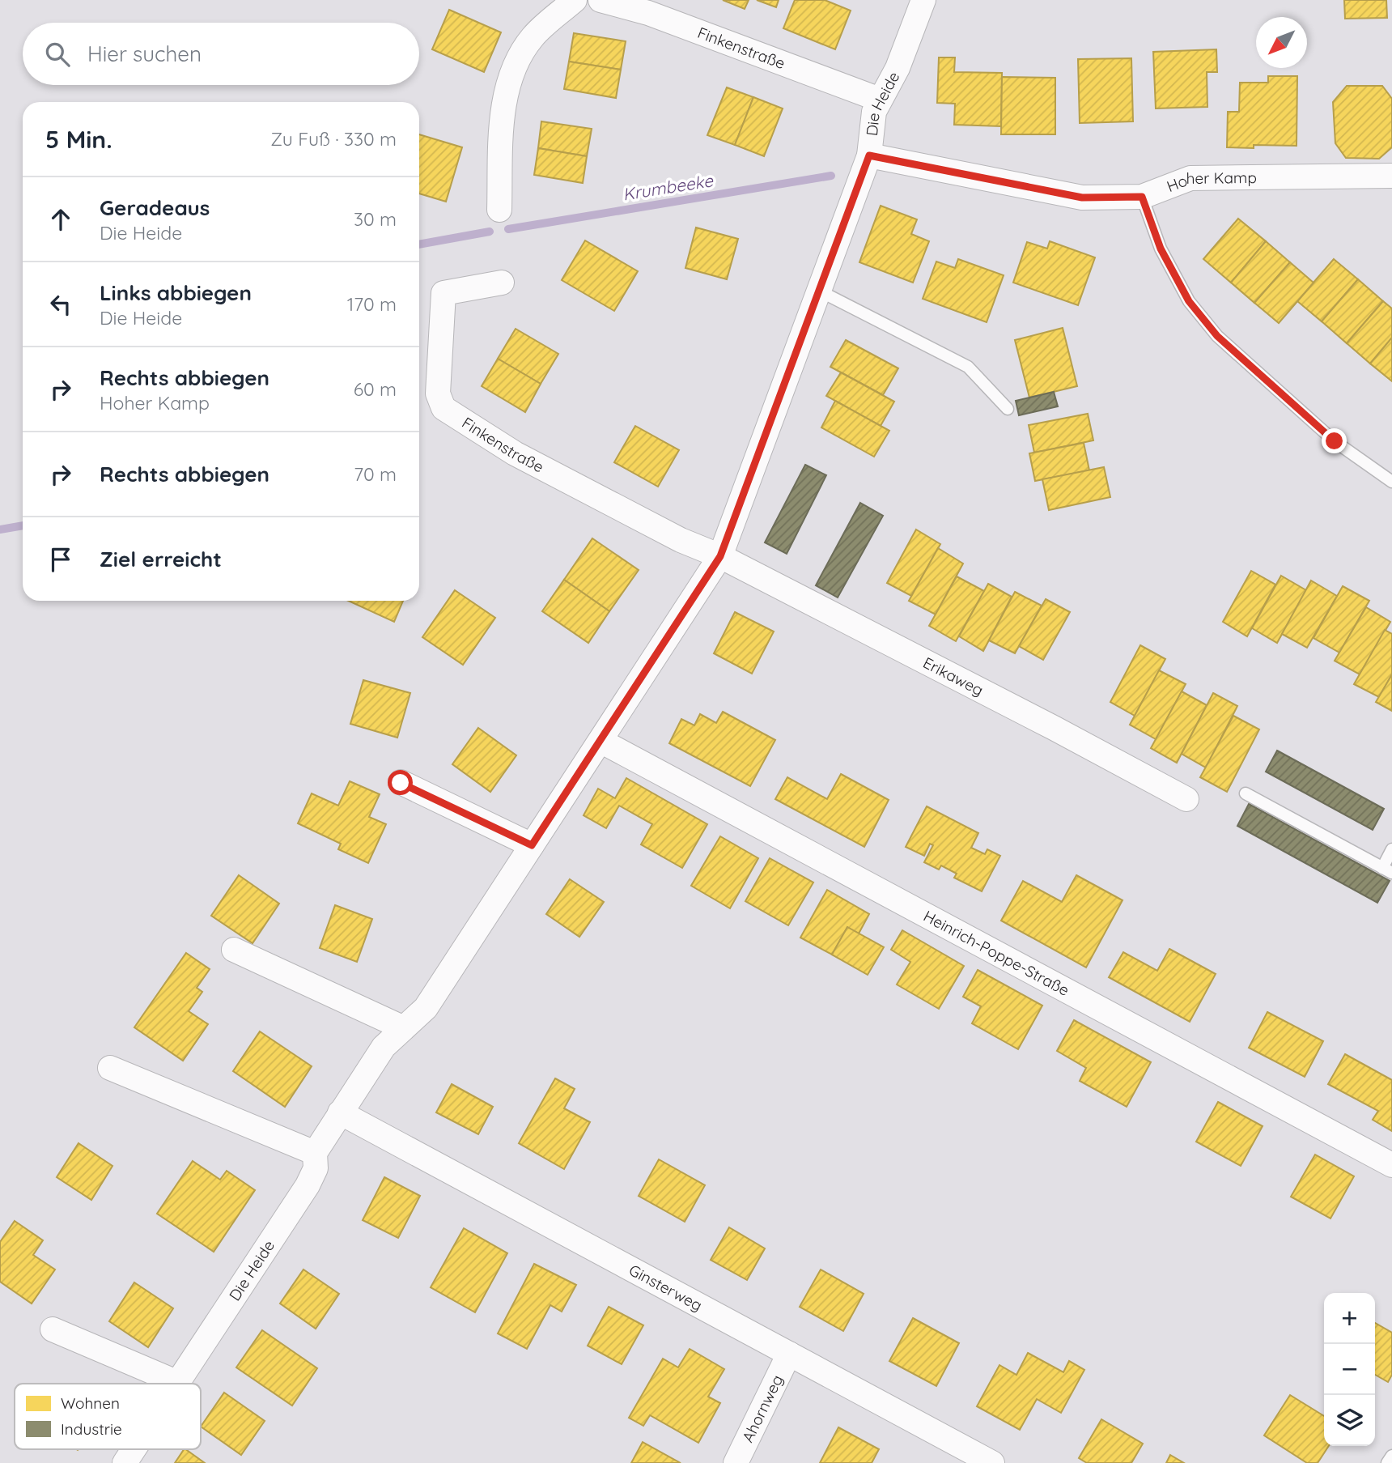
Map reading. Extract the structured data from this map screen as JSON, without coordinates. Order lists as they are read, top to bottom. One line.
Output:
{"streets":{"street":["Finkenstraße","Die Heide","Hoher Kamp","Erikaweg","Heinrich-Poppe-Straße","Ginsterweg","Ahornweg"]},"crossings":[["Finkenstraße","Die Heide"],["Finkenstraße","Erikaweg"],["Die Heide","Hoher Kamp"],["Die Heide","Erikaweg"],["Die Heide","Heinrich-Poppe-Straße"],["Die Heide","Ginsterweg"],["Ginsterweg","Ahornweg"]],"water":["Krumbeeke"],"legend":["Wohnen","Industrie"],"north":"bottom left","page":{"search":"Hier suchen","heading":["5 Min.","Zu Fuß · 330 m"],"list":[["Geradeaus","Die Heide","30 m"],["Links abbiegen","Die Heide","170 m"],["Rechts abbiegen","Hoher Kamp","60 m"],["Rechts abbiegen","70 m"],"Ziel erreicht"],"map_buttons":["+","−"]}}
